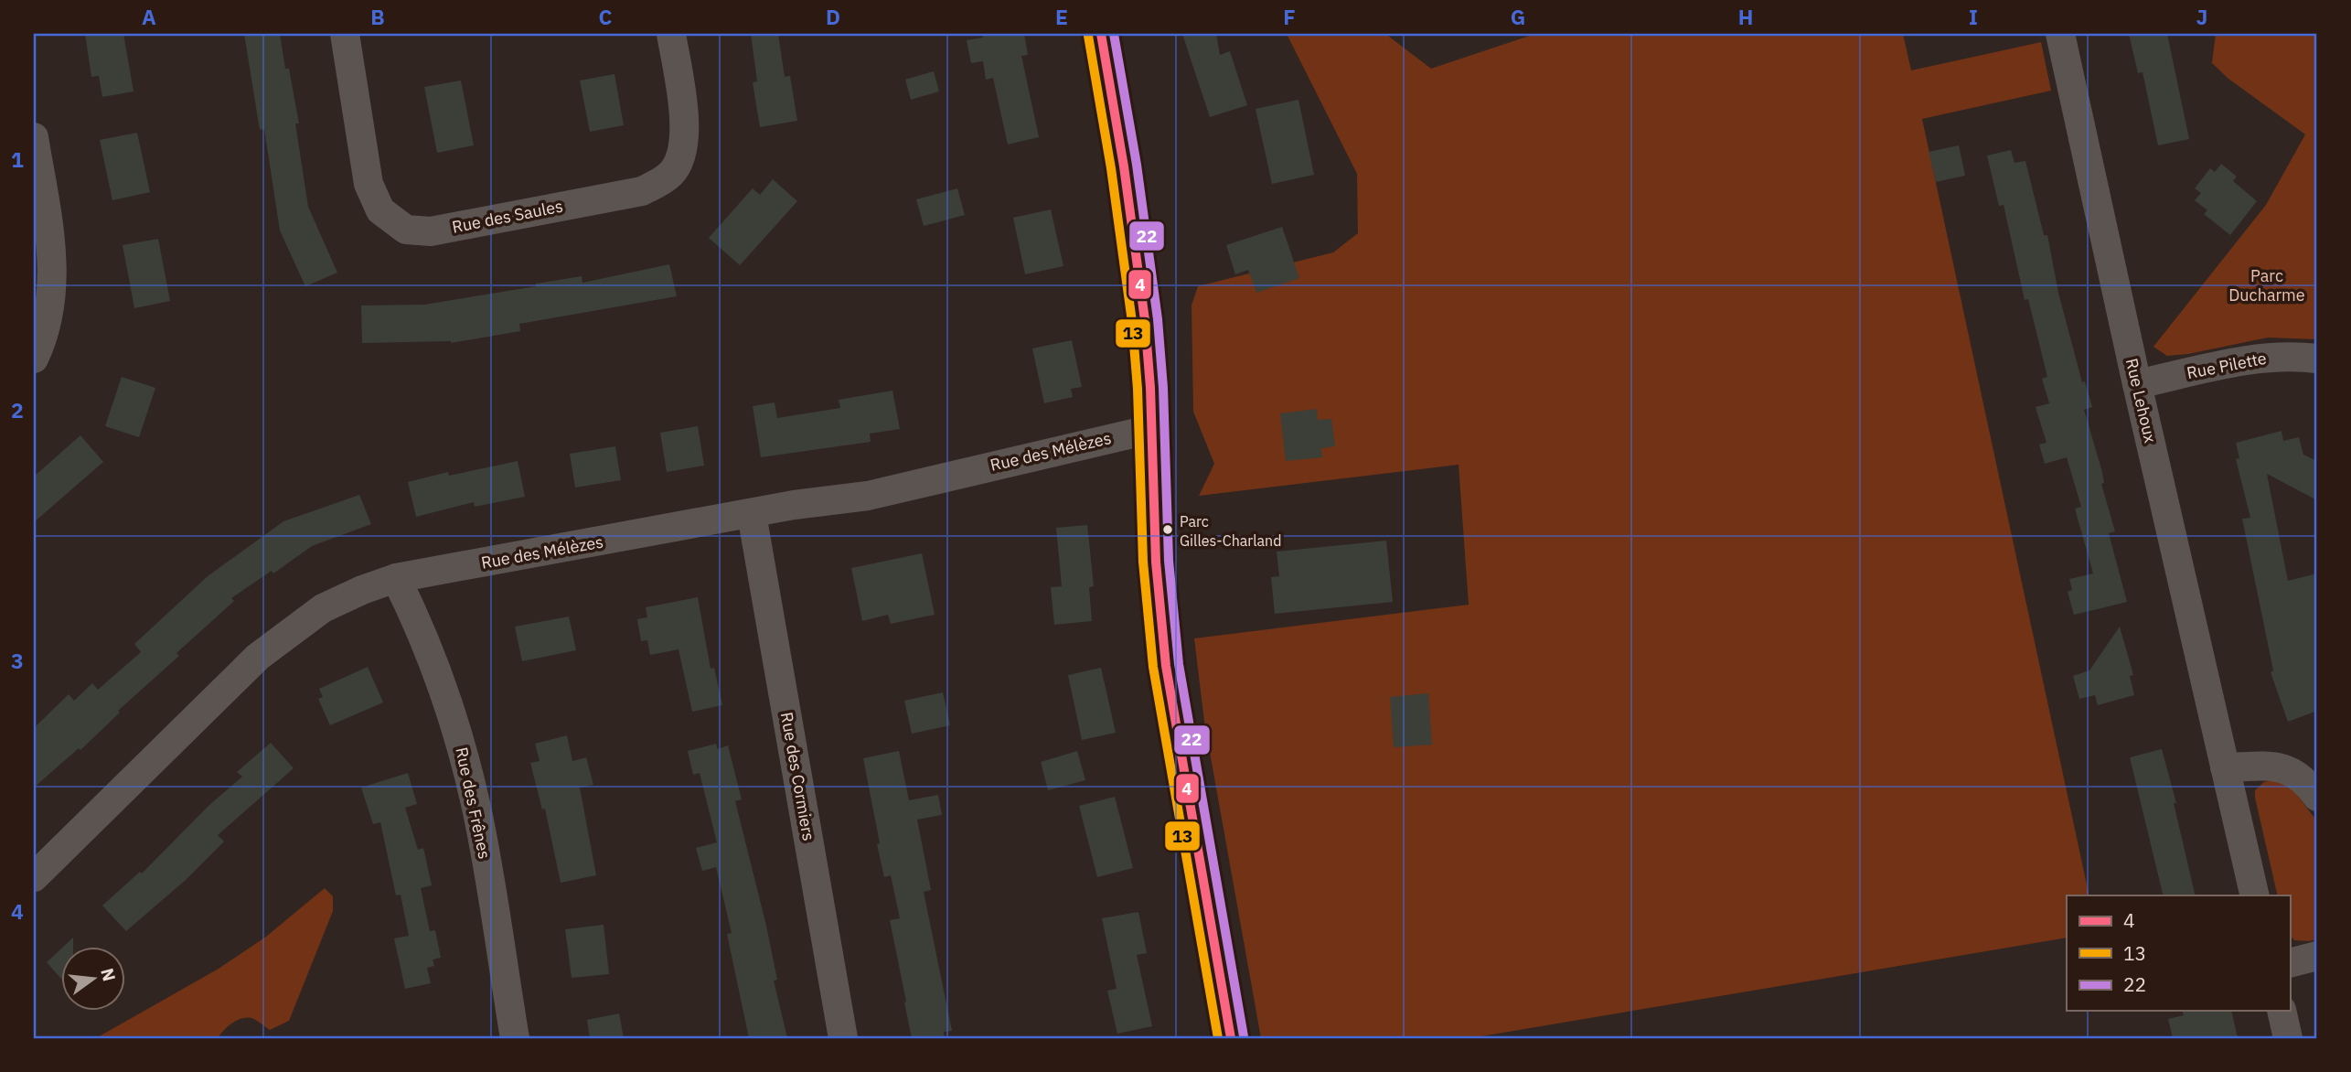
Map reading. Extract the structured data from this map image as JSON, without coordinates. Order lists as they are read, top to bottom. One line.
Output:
{"streets":{"street":["Rue des Saules","Rue Pilette","Rue Lehoux","Rue des Mélèzes","Rue des Cormiers","Rue des Frênes"]},"crossings":[["Rue Pilette","Rue Lehoux"],["Rue des Mélèzes","Rue des Cormiers"],["Rue des Mélèzes","Rue des Frênes"]],"parks":["Parc Ducharme"],"places":["Parc Gilles-Charland"],"lines":["transit line 4","transit line 22","transit line 13"],"legend":["4","13","22"],"north":"right","grid":{"columns":["A","B","C","D","E","F","G","H","I","J"],"rows":["1","2","3","4"]}}
